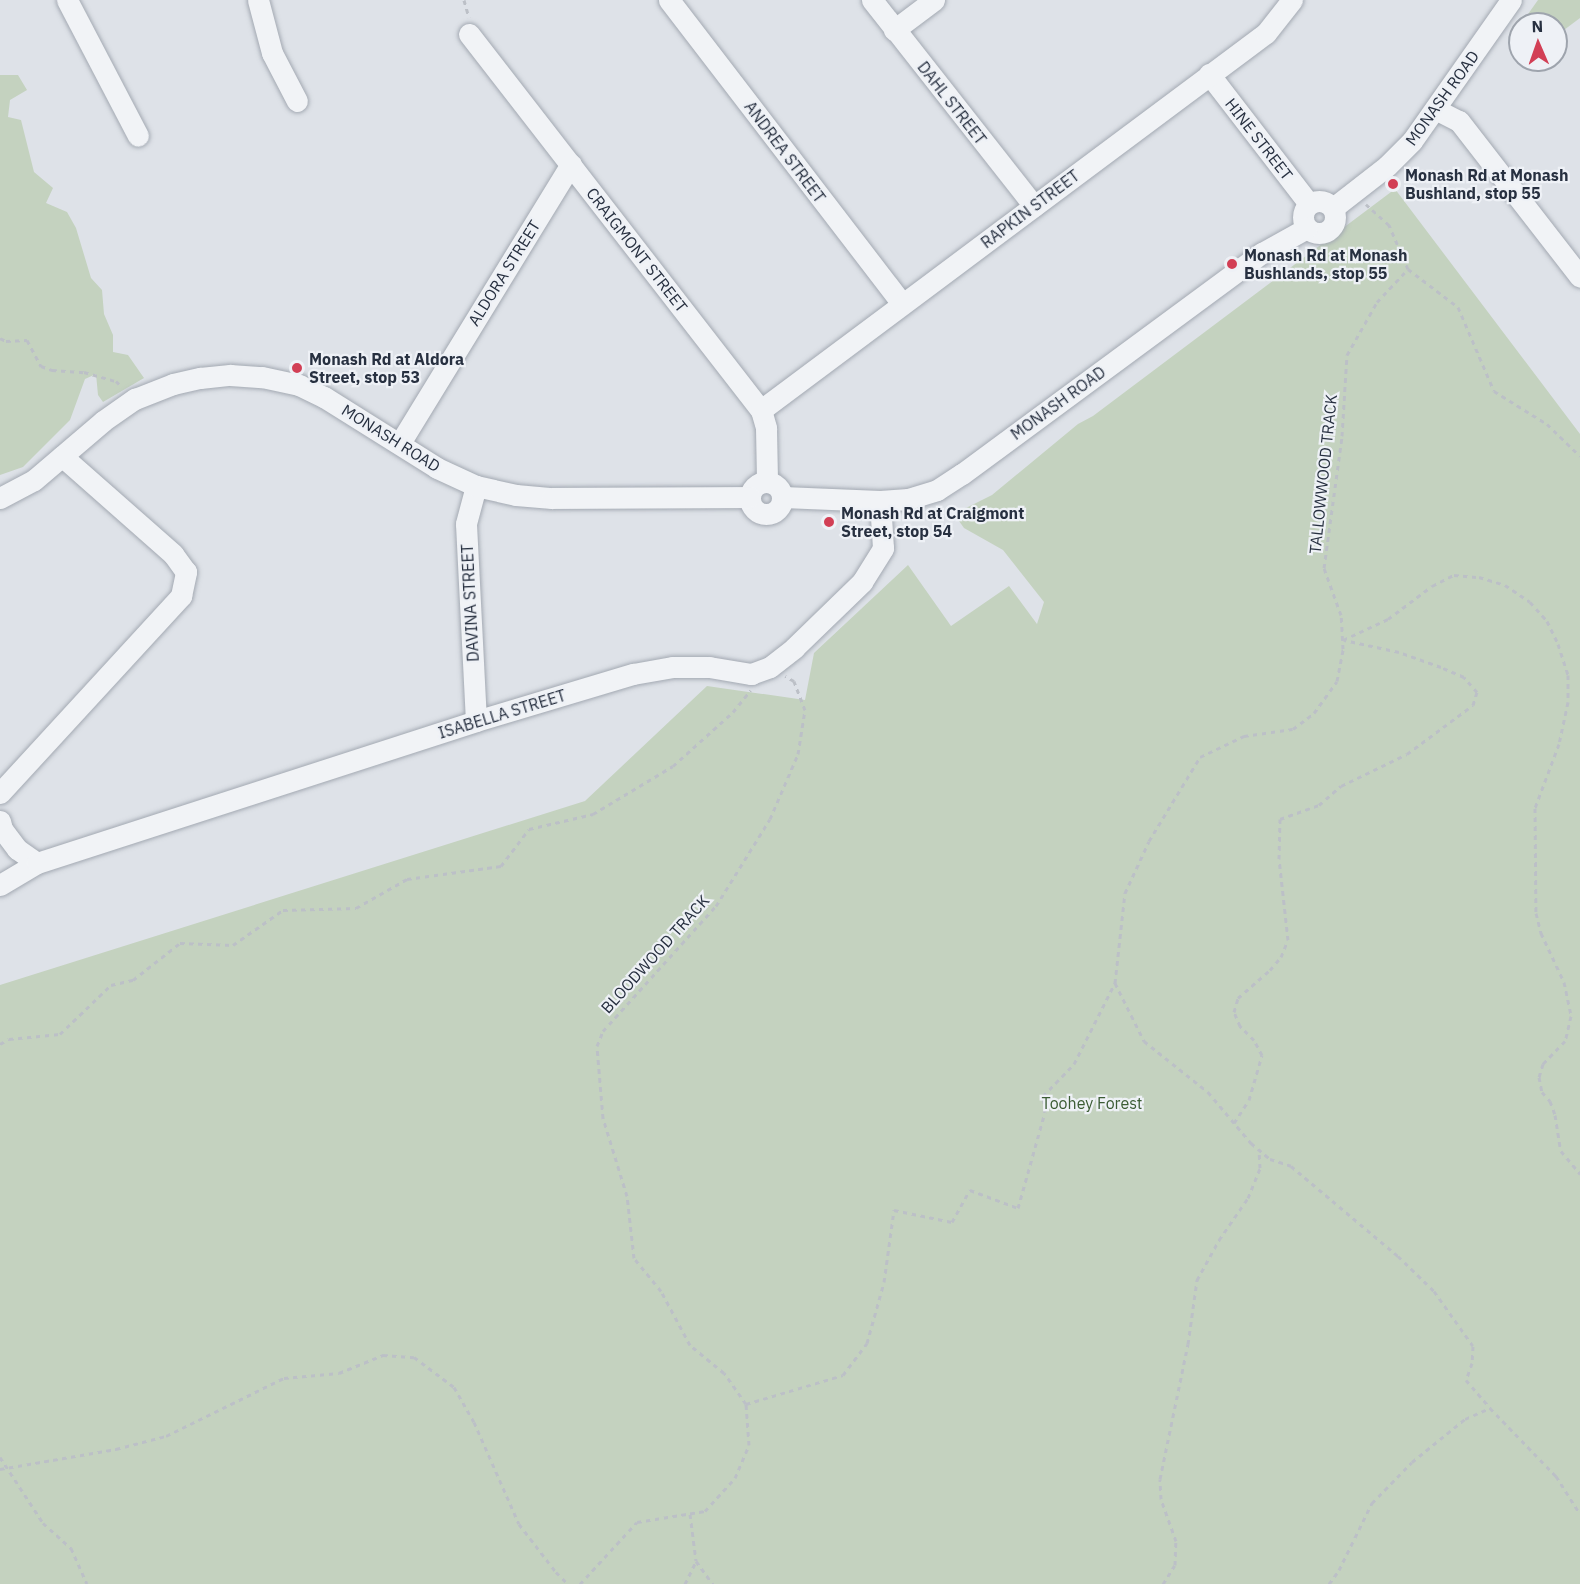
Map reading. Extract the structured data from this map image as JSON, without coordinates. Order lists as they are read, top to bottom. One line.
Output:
{"streets":{"street":["MONASH ROAD","DAHL STREET","HINE STREET","ANDREA STREET","RAPKIN STREET","CRAIGMONT STREET","ALDORA STREET","DAVINA STREET","ISABELLA STREET"],"path":["TALLOWWOOD TRACK","BLOODWOOD TRACK"]},"crossings":[["MONASH ROAD","HINE STREET"],["MONASH ROAD","CRAIGMONT STREET"],["MONASH ROAD","ALDORA STREET"],["MONASH ROAD","DAVINA STREET"],["MONASH ROAD","ISABELLA STREET"],["DAHL STREET","RAPKIN STREET"],["HINE STREET","RAPKIN STREET"],["ANDREA STREET","RAPKIN STREET"],["RAPKIN STREET","CRAIGMONT STREET"],["CRAIGMONT STREET","ALDORA STREET"],["TALLOWWOOD TRACK","BLOODWOOD TRACK"],["DAVINA STREET","ISABELLA STREET"],["ISABELLA STREET","BLOODWOOD TRACK"]],"parks":["Toohey Forest"],"places":["Monash Rd at Monash Bushland, stop 55","Monash Rd at Monash Bushlands, stop 55","Monash Rd at Aldora Street, stop 53","Monash Rd at Craigmont Street, stop 54"],"north":"top"}
